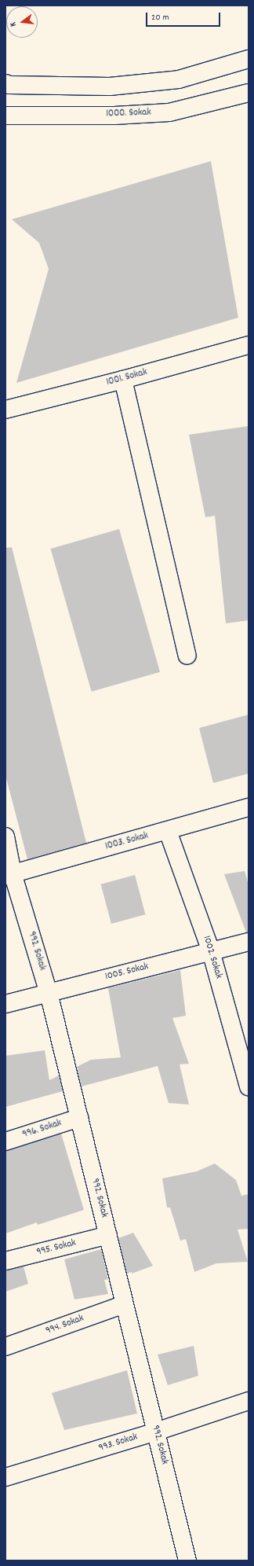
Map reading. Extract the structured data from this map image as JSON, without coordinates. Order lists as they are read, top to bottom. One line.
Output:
{"streets":{"street":["1000. Sokak","1001. Sokak","1003. Sokak","992. Sokak","1002. Sokak","1005. Sokak","996. Sokak","995. Sokak","994. Sokak","993. Sokak"]},"crossings":[["1003. Sokak","992. Sokak"],["1003. Sokak","1002. Sokak"],["992. Sokak","1005. Sokak"],["992. Sokak","996. Sokak"],["992. Sokak","995. Sokak"],["992. Sokak","994. Sokak"],["992. Sokak","993. Sokak"],["1002. Sokak","1005. Sokak"]],"scale_bar":"20 m","north":"left"}
